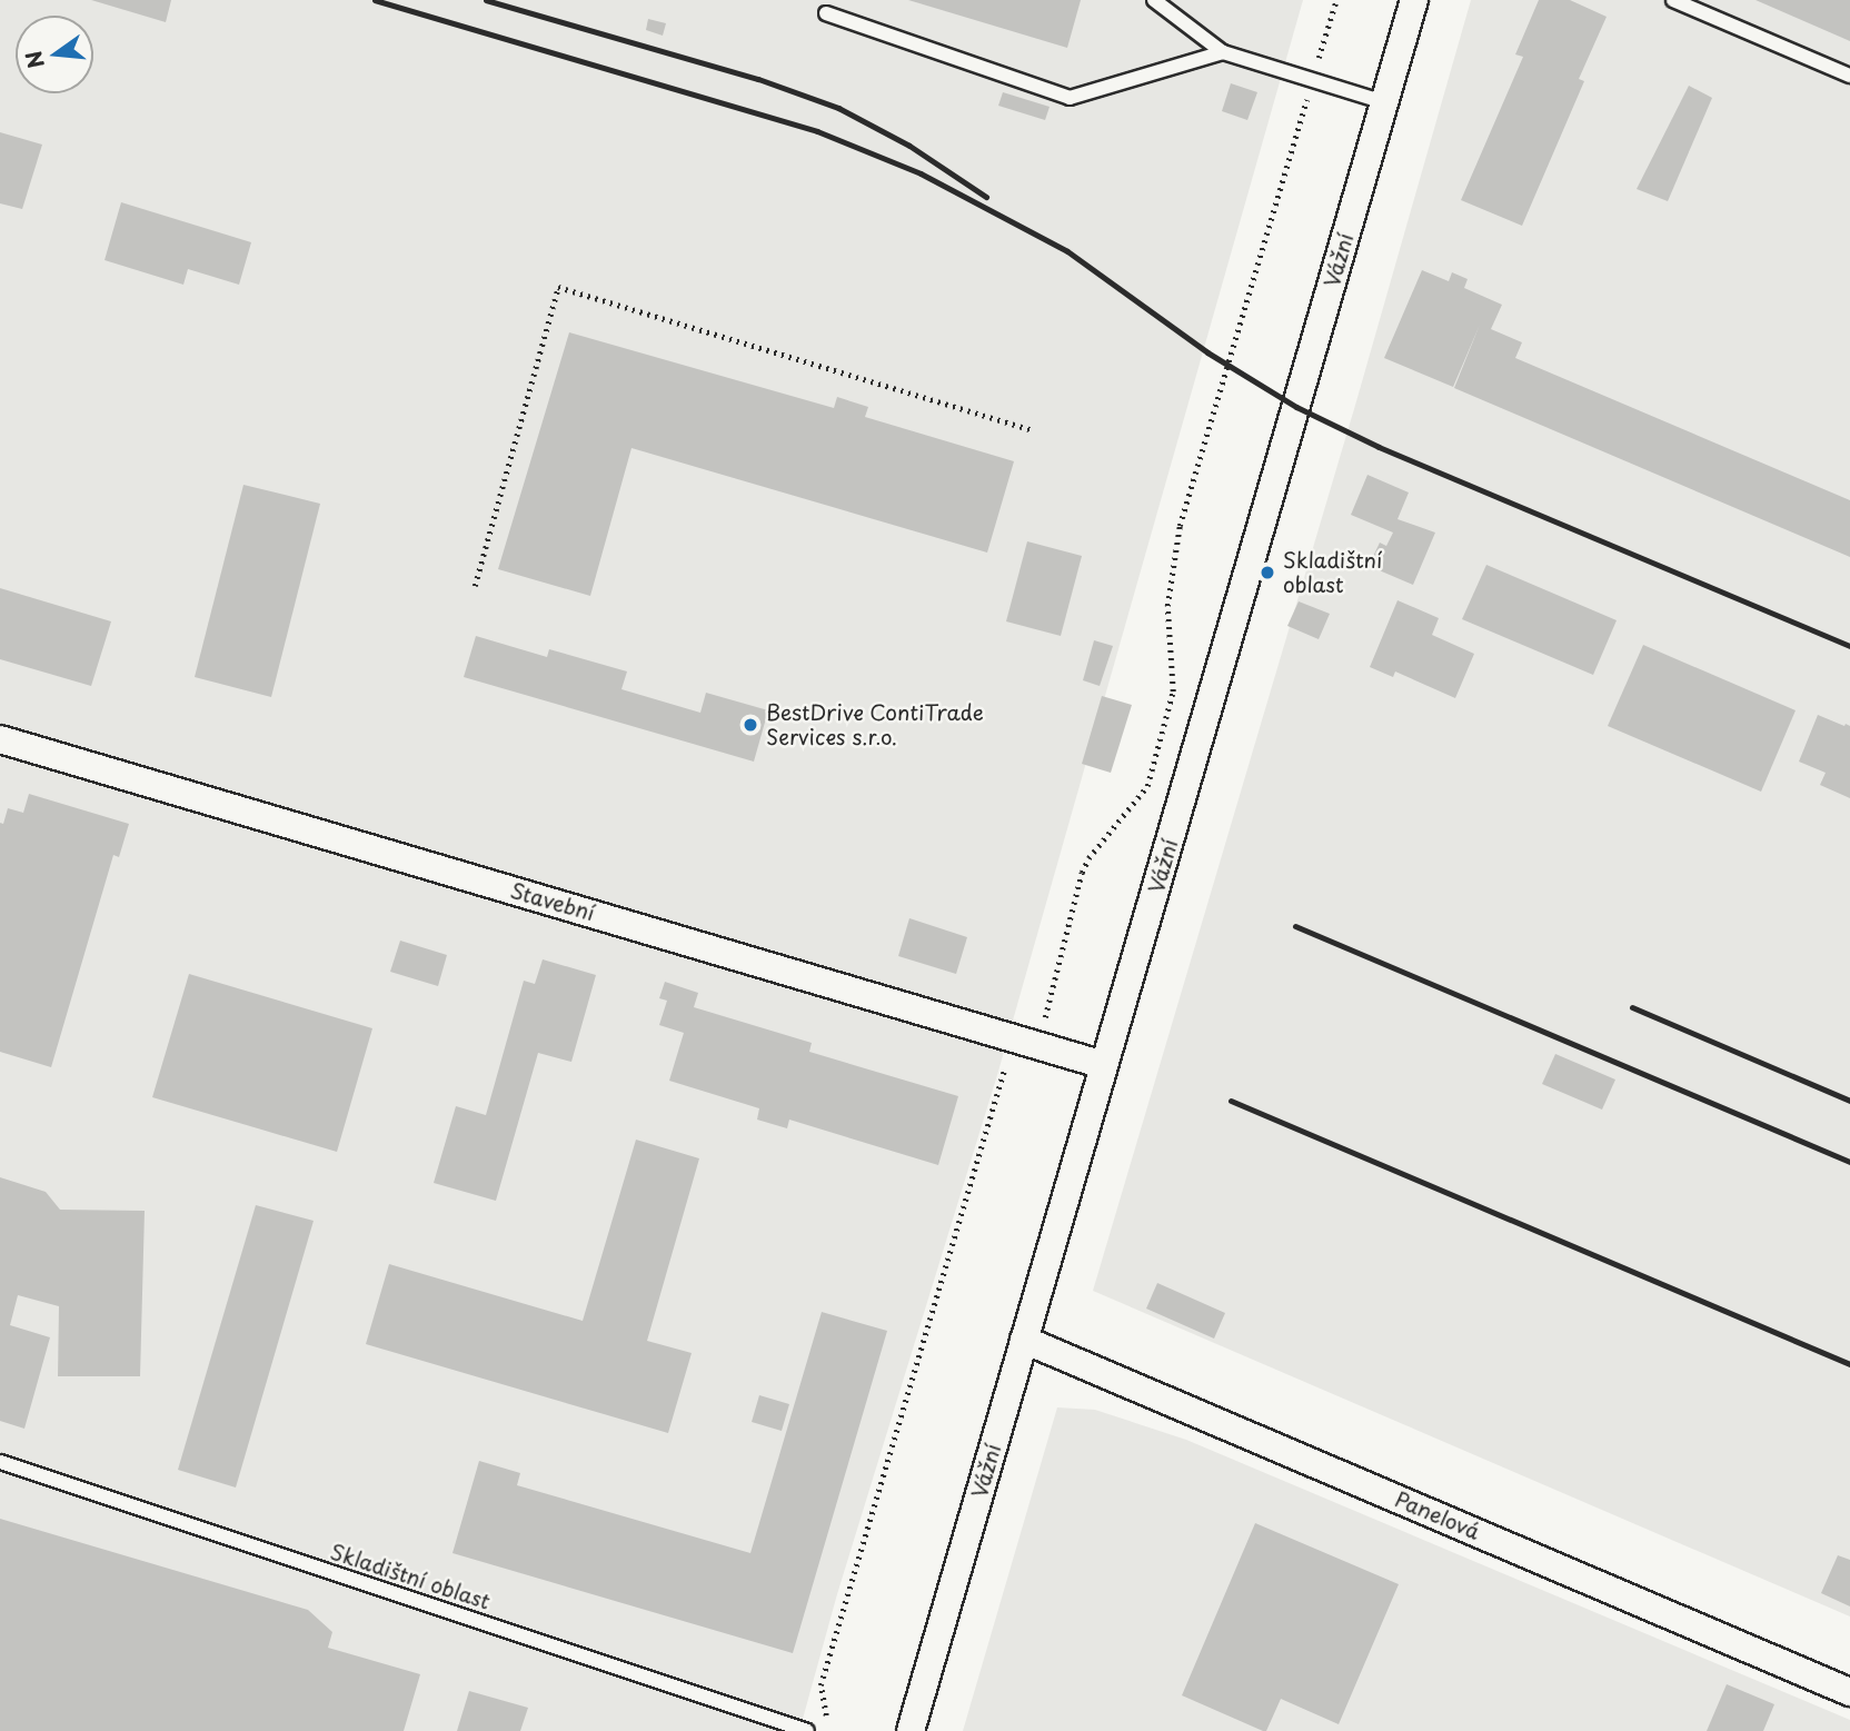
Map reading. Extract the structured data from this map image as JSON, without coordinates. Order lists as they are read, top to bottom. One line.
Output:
{"streets":{"street":["Vážní","Stavební","Panelová"],"lane":["Skladištní oblast"]},"crossings":[["Vážní","Stavební"],["Vážní","Panelová"]],"places":["Skladištní oblast","BestDrive ContiTrade Services s.r.o."],"north":"left"}
